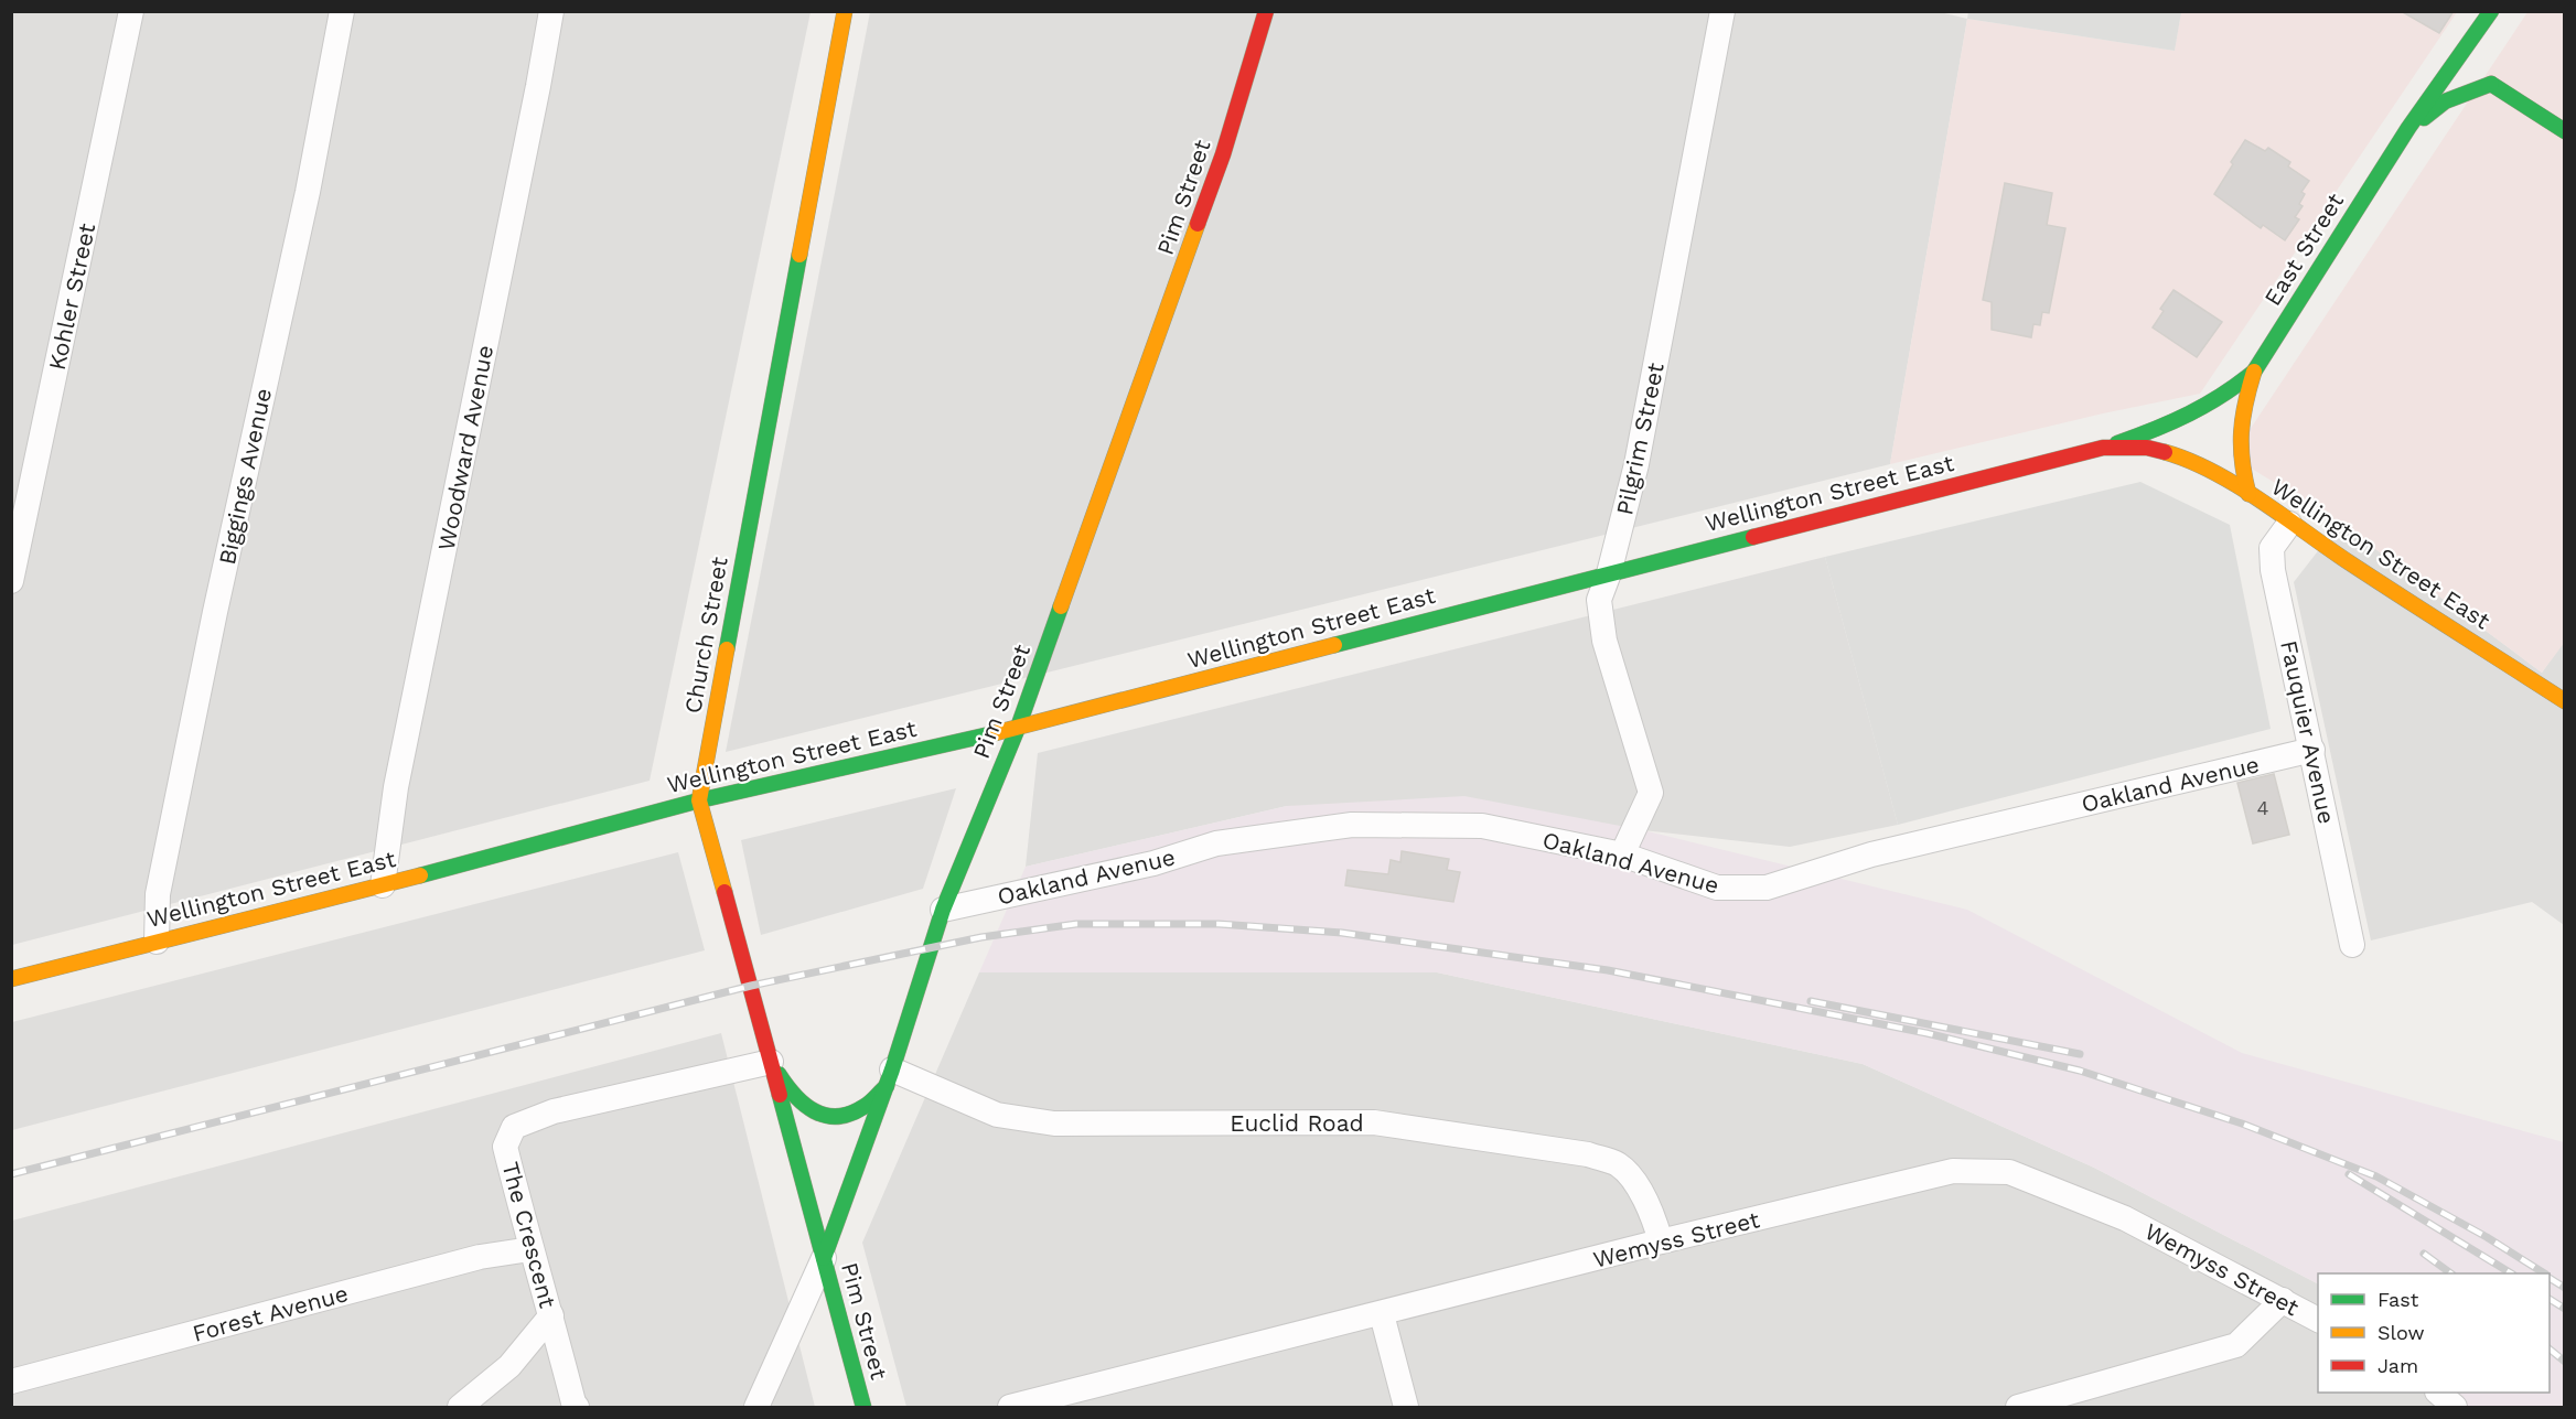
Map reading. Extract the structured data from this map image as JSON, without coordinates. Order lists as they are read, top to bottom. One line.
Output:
{"streets":{"main road":["Pim Street","East Street","Wellington Street East","Church Street"],"street":["Kohler Street","Pilgrim Street","Woodward Avenue","Biggings Avenue","Fauquier Avenue","Oakland Avenue","Euclid Road","The Crescent","Wemyss Street","Forest Avenue"]},"crossings":[["Pim Street","Wellington Street East"],["Pim Street","Church Street"],["Pim Street","Oakland Avenue"],["Pim Street","Euclid Road"],["East Street","Wellington Street East"],["Pilgrim Street","Wellington Street East"],["Pilgrim Street","Oakland Avenue"],["Woodward Avenue","Wellington Street East"],["Biggings Avenue","Wellington Street East"],["Wellington Street East","Church Street"],["Wellington Street East","Fauquier Avenue"],["Church Street","The Crescent"],["Fauquier Avenue","Oakland Avenue"],["Euclid Road","Wemyss Street"],["The Crescent","Forest Avenue"]],"house_numbers":["4"],"legend":["Fast","Slow","Jam"]}
